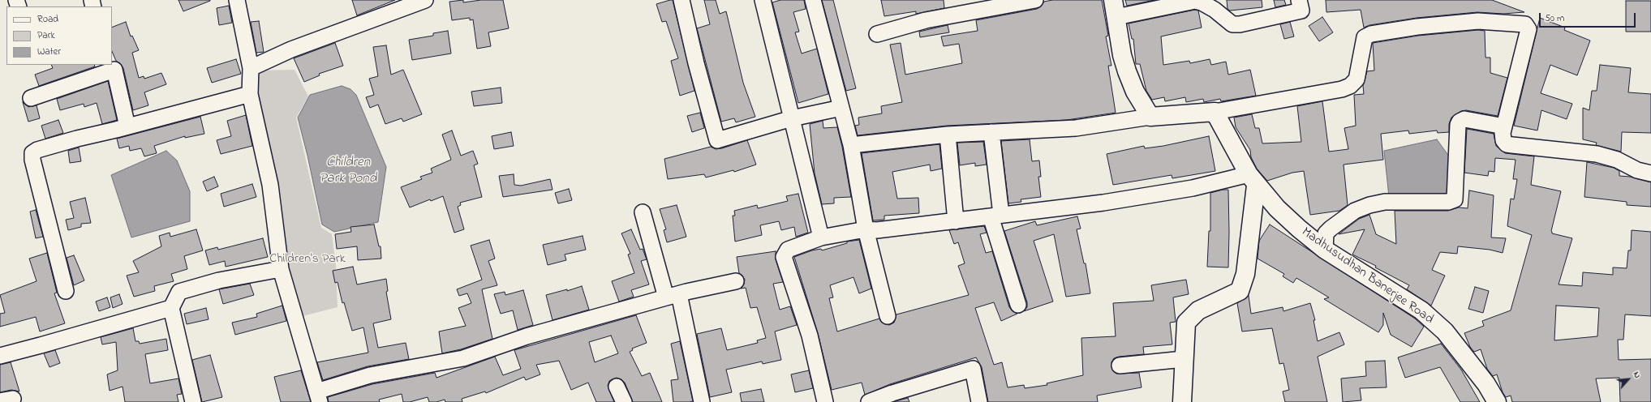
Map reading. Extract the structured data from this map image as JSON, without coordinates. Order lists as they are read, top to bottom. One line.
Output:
{"streets":{"main road":["Madhusudhan Banerjee Road"]},"water":["Children Park Pond"],"parks":["Children's Park"],"legend":["Road","Park","Water"],"scale_bar":"50 m","north":"top right"}
